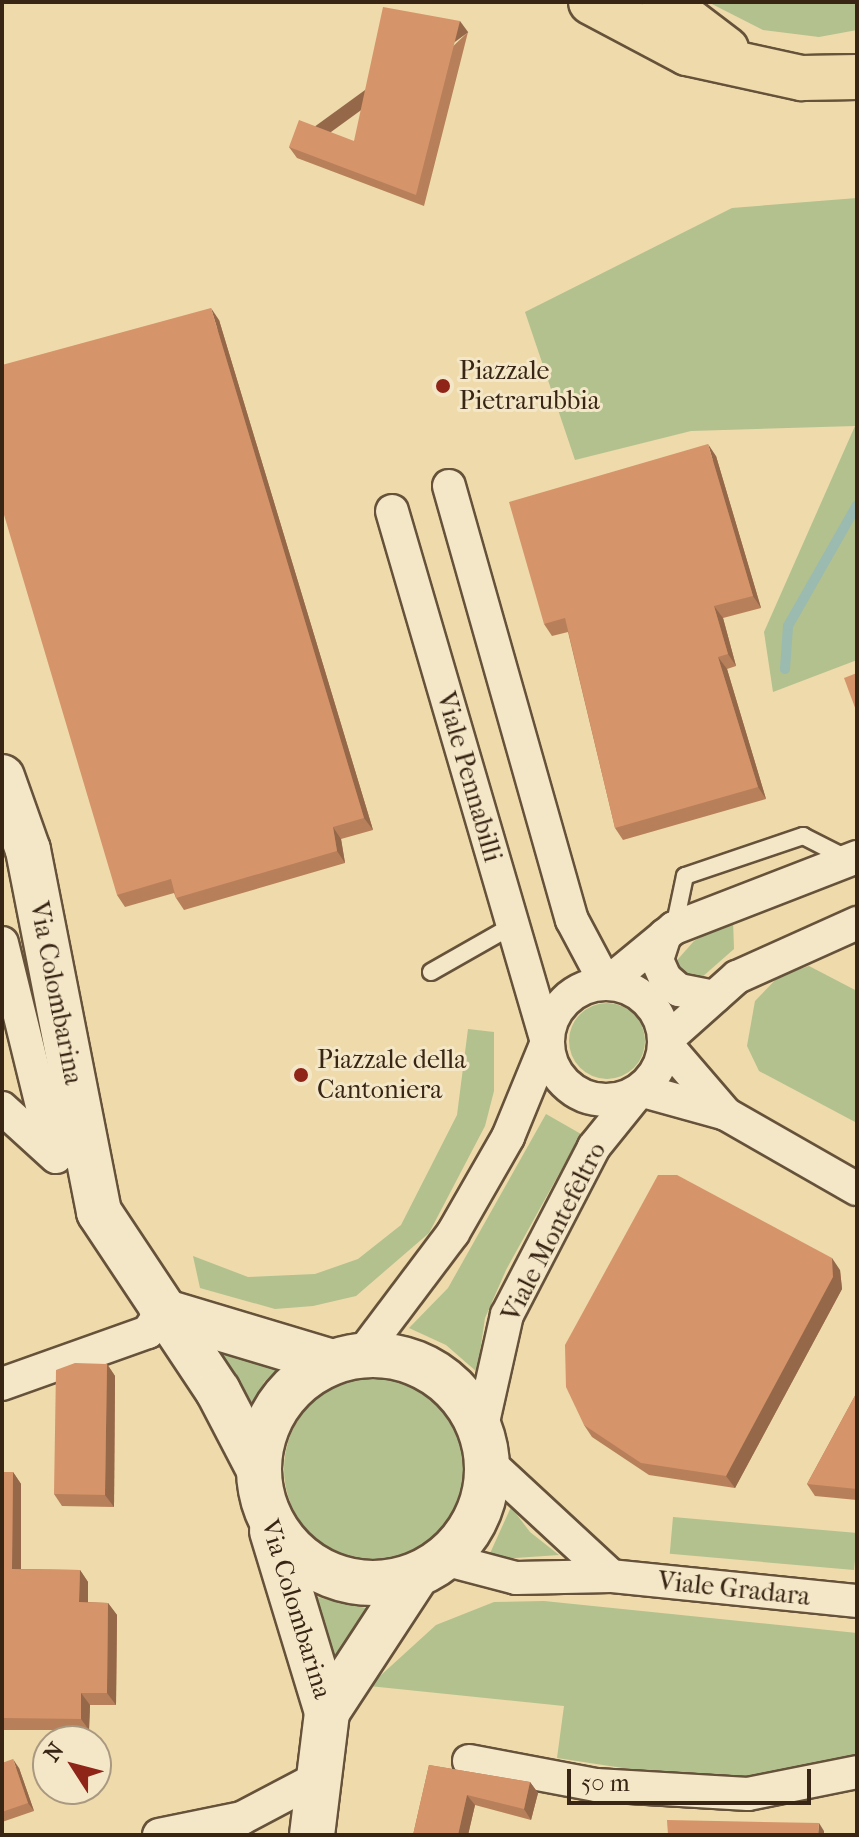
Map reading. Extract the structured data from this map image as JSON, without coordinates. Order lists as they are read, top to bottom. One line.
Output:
{"streets":{"street":["Viale Pennabilli","Via Colombarina","Viale Montefeltro","Viale Gradara"]},"crossings":[["Viale Pennabilli","Viale Montefeltro"],["Via Colombarina","Viale Montefeltro"],["Via Colombarina","Viale Gradara"],["Viale Montefeltro","Viale Gradara"]],"places":["Piazzale Pietrarubbia","Piazzale della Cantoniera"],"scale_bar":"50 m","north":"top left"}
